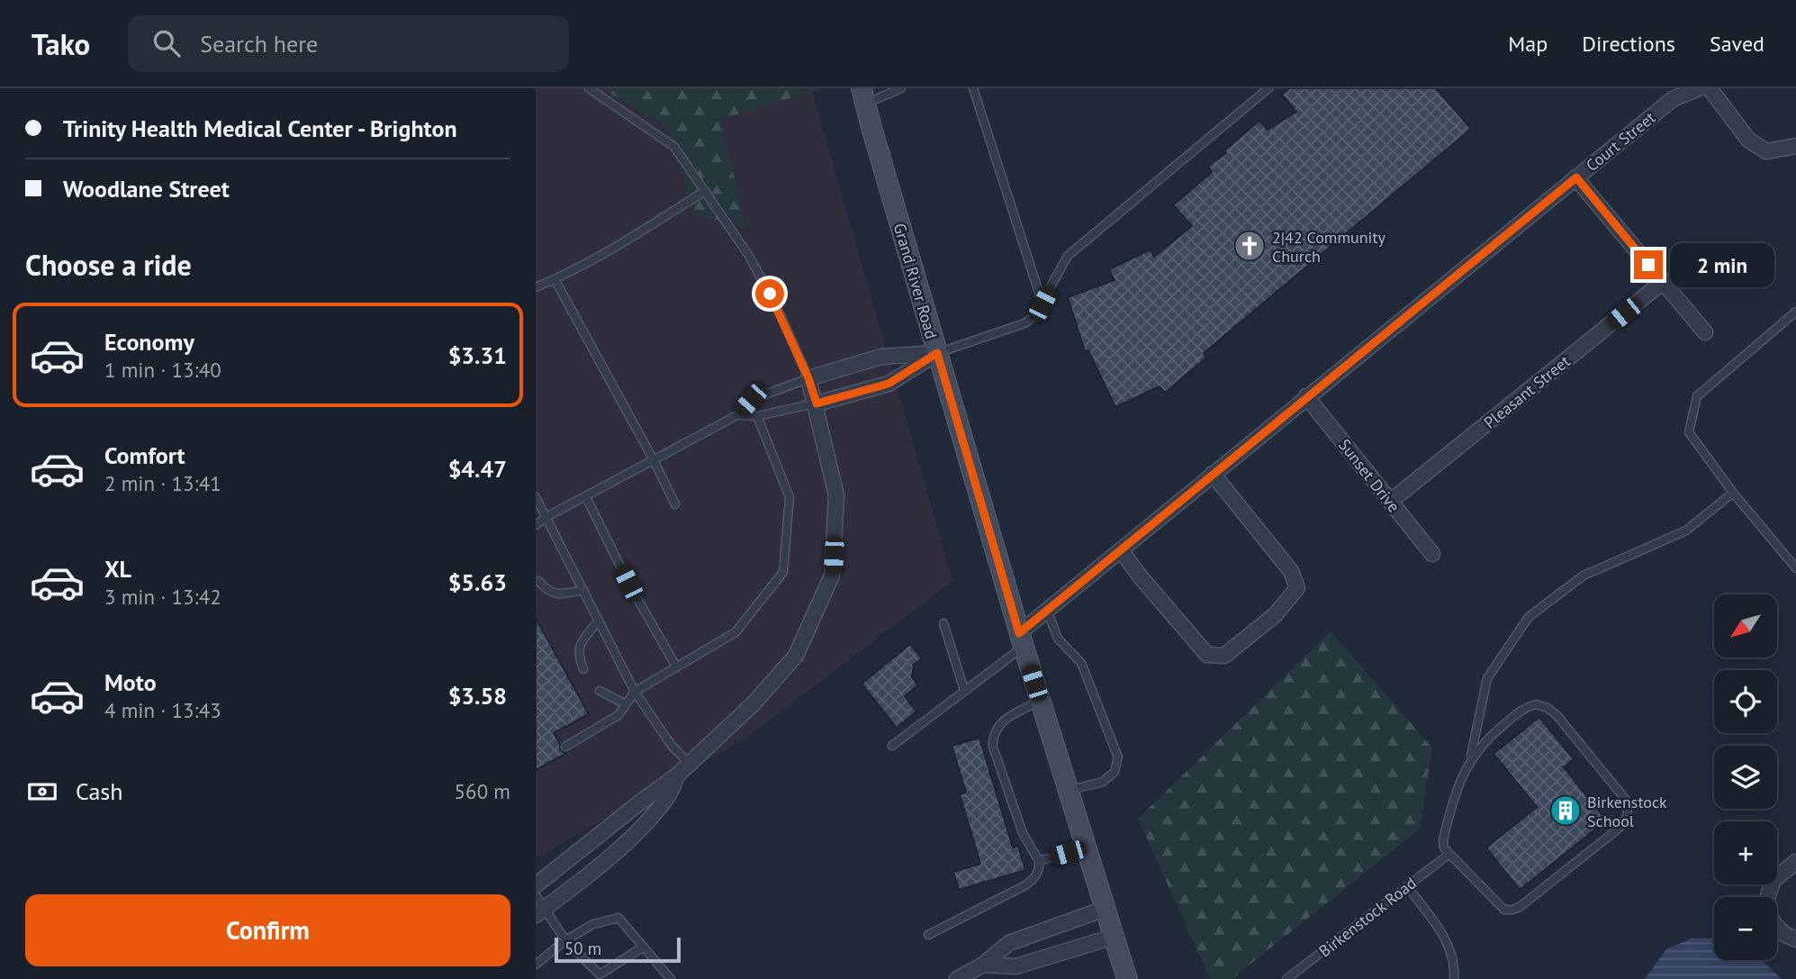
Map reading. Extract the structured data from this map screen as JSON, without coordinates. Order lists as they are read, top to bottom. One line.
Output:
{"streets":{"main road":["Grand River Road"],"street":["Court Street","Pleasant Street","Sunset Drive"],"lane":["Birkenstock Road"]},"crossings":[["Court Street","Grand River Road"],["Court Street","Sunset Drive"],["Pleasant Street","Sunset Drive"]],"places":{"church":["2|42 Community Church"],"building":["Birkenstock School"]},"scale_bar":"50 m","north":"bottom left","page":{"header":"Tako","search":"Search here","nav":["Map","Directions","Saved"],"banner":["Trinity Health Medical Center - Brighton","Woodlane Street"],"heading":"Choose a ride","bubble":"2 min","list":[{"name":"Economy","note":"1 min · 13:40","value":"$3.31"},{"name":"Comfort","note":"2 min · 13:41","value":"$4.47"},{"name":"XL","note":"3 min · 13:42","value":"$5.63"},{"name":"Moto","note":"4 min · 13:43","value":"$3.58"}],"map_buttons":["+","−"],"pay":["Cash","560 m"],"buttons":"Confirm","scale":"50 m"}}
